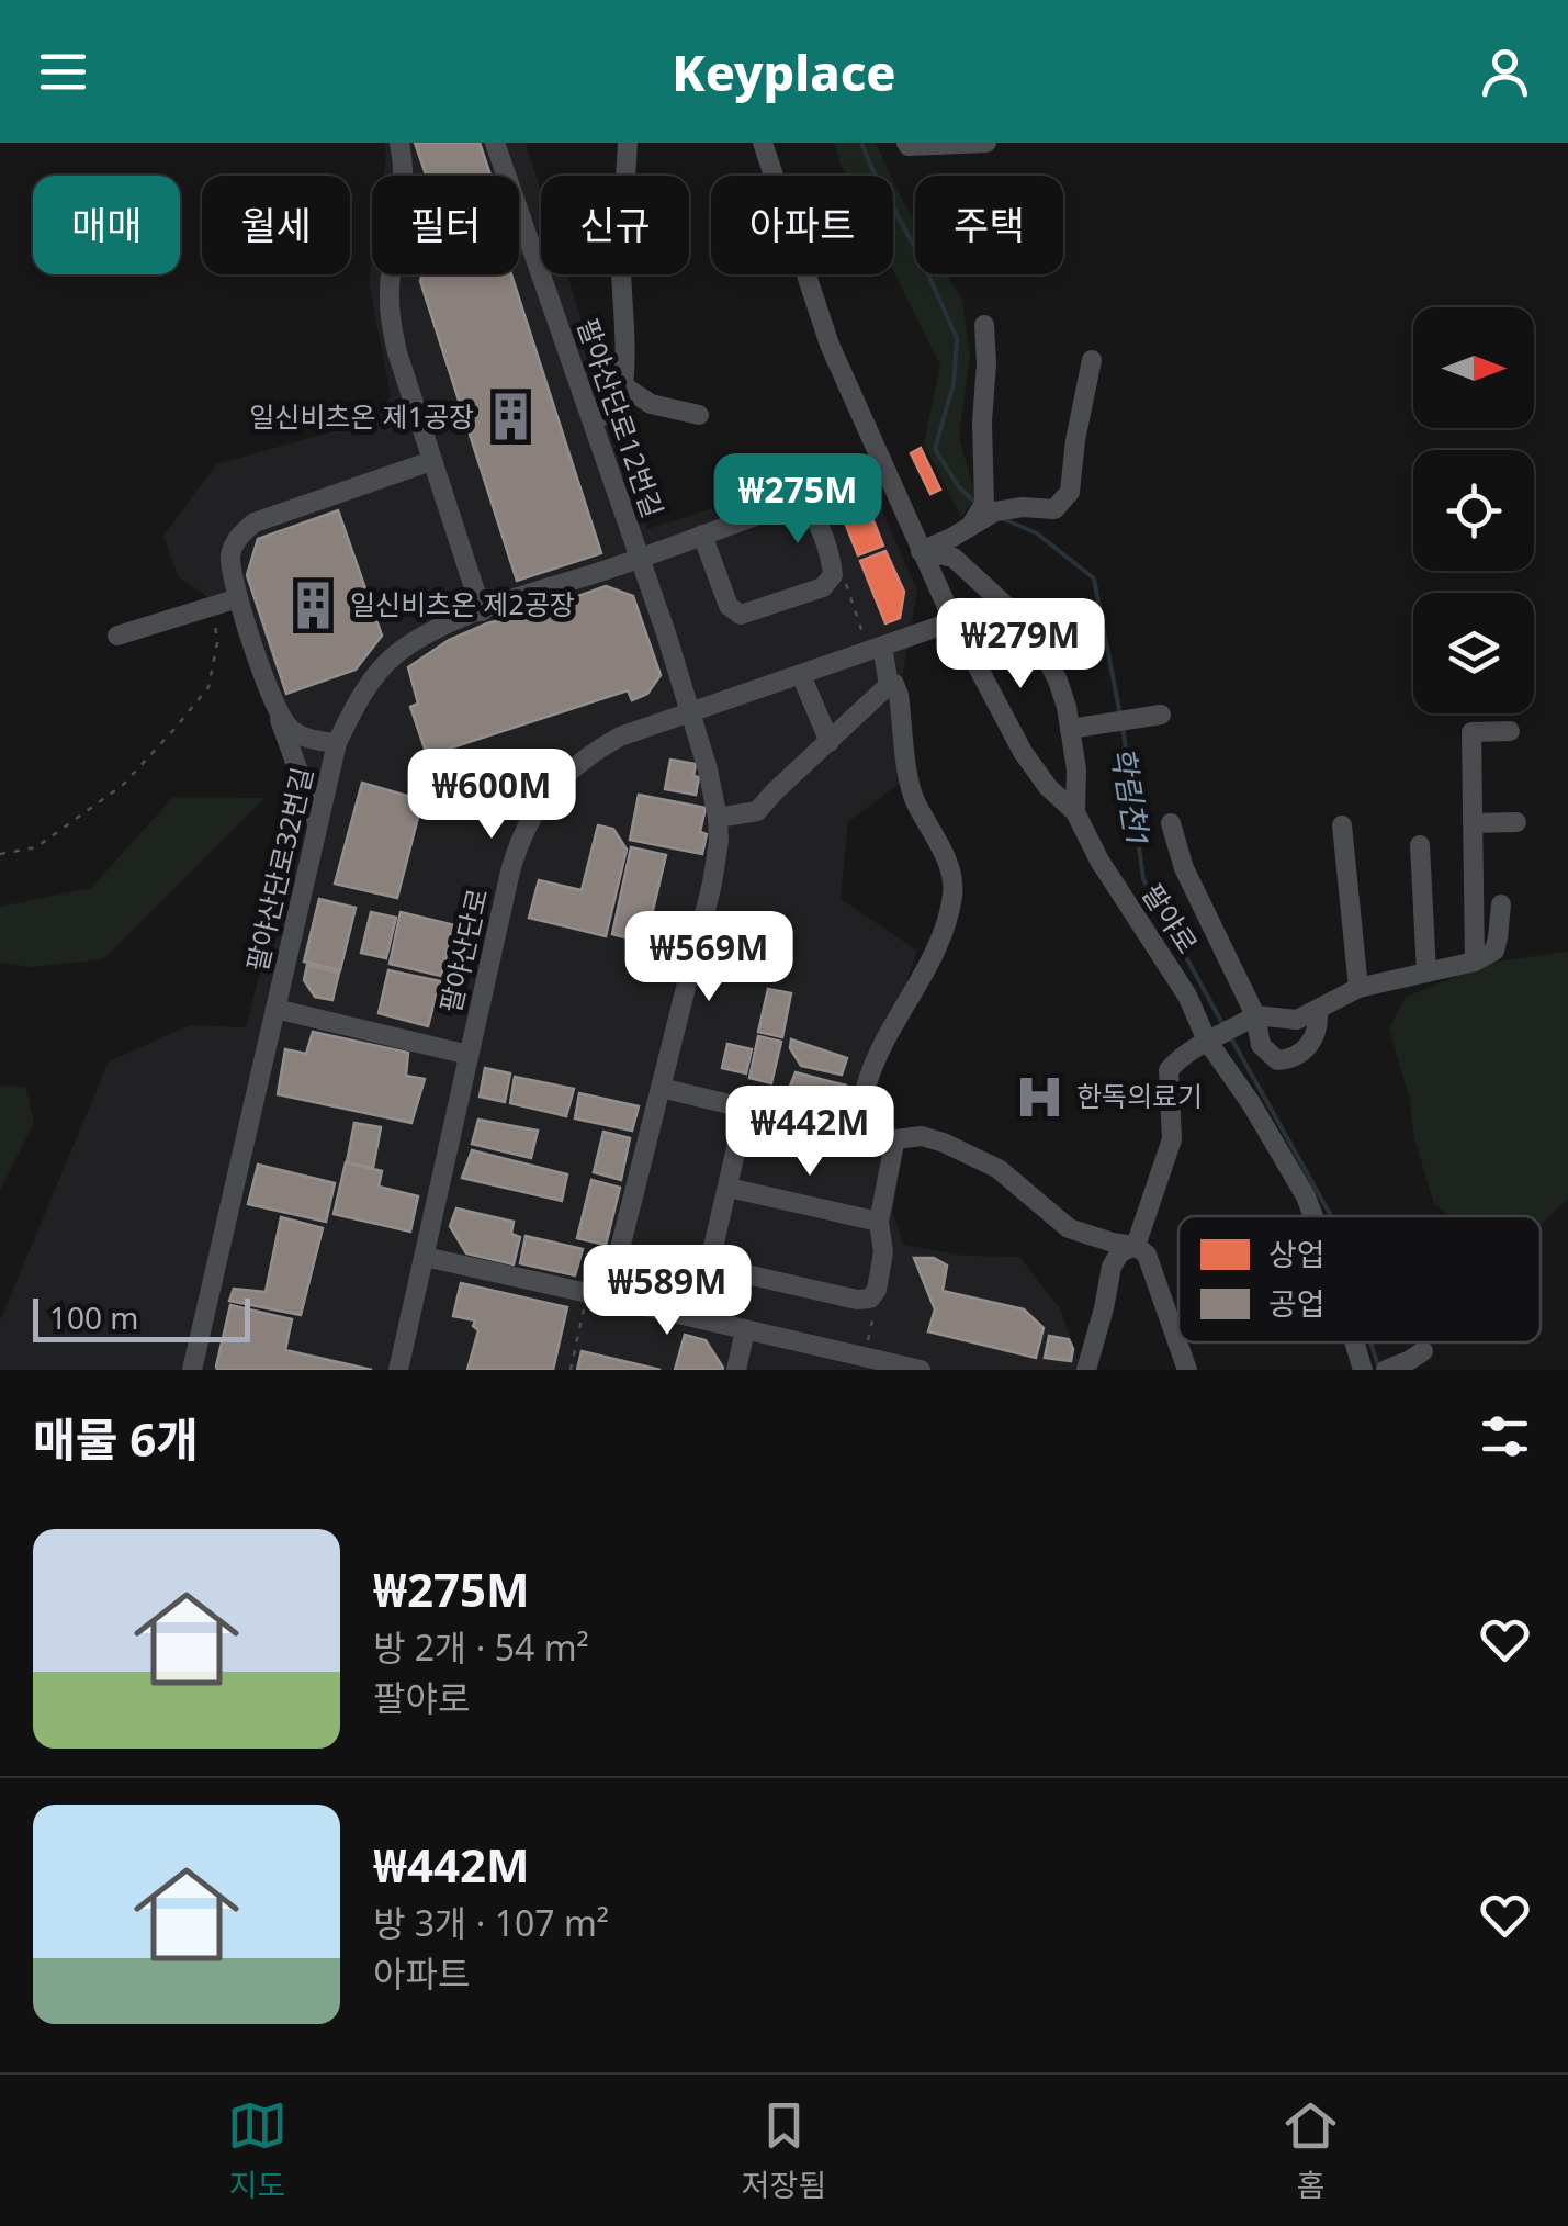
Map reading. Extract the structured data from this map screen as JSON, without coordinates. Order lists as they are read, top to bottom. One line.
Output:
{"streets":{"street":["팔야산단로12번길","팔야산단로32번길","팔야로","팔야산단로"]},"crossings":[["팔야산단로12번길","팔야산단로32번길"],["팔야산단로12번길","팔야산단로"],["팔야로","팔야산단로"]],"water":["학림천1"],"places":{"building":["일신비츠온 제1공장","일신비츠온 제2공장"],"hospital":["한독의료기"]},"legend":["상업","공업"],"scale_bar":"100 m","north":"right","page":{"header":"Keyplace","chip":["매매","월세","필터","신규","아파트","주택"],"price":["₩275M","₩279M","₩600M","₩569M","₩442M","₩589M"],"scale":"100 m","heading":"매물 6개","list":[{"name":"₩275M","note":"방 2개 · 54 m² · 팔야로"},{"name":"₩442M","note":"방 3개 · 107 m² · 아파트"}],"tabs":["지도","저장됨","홈"]}}
